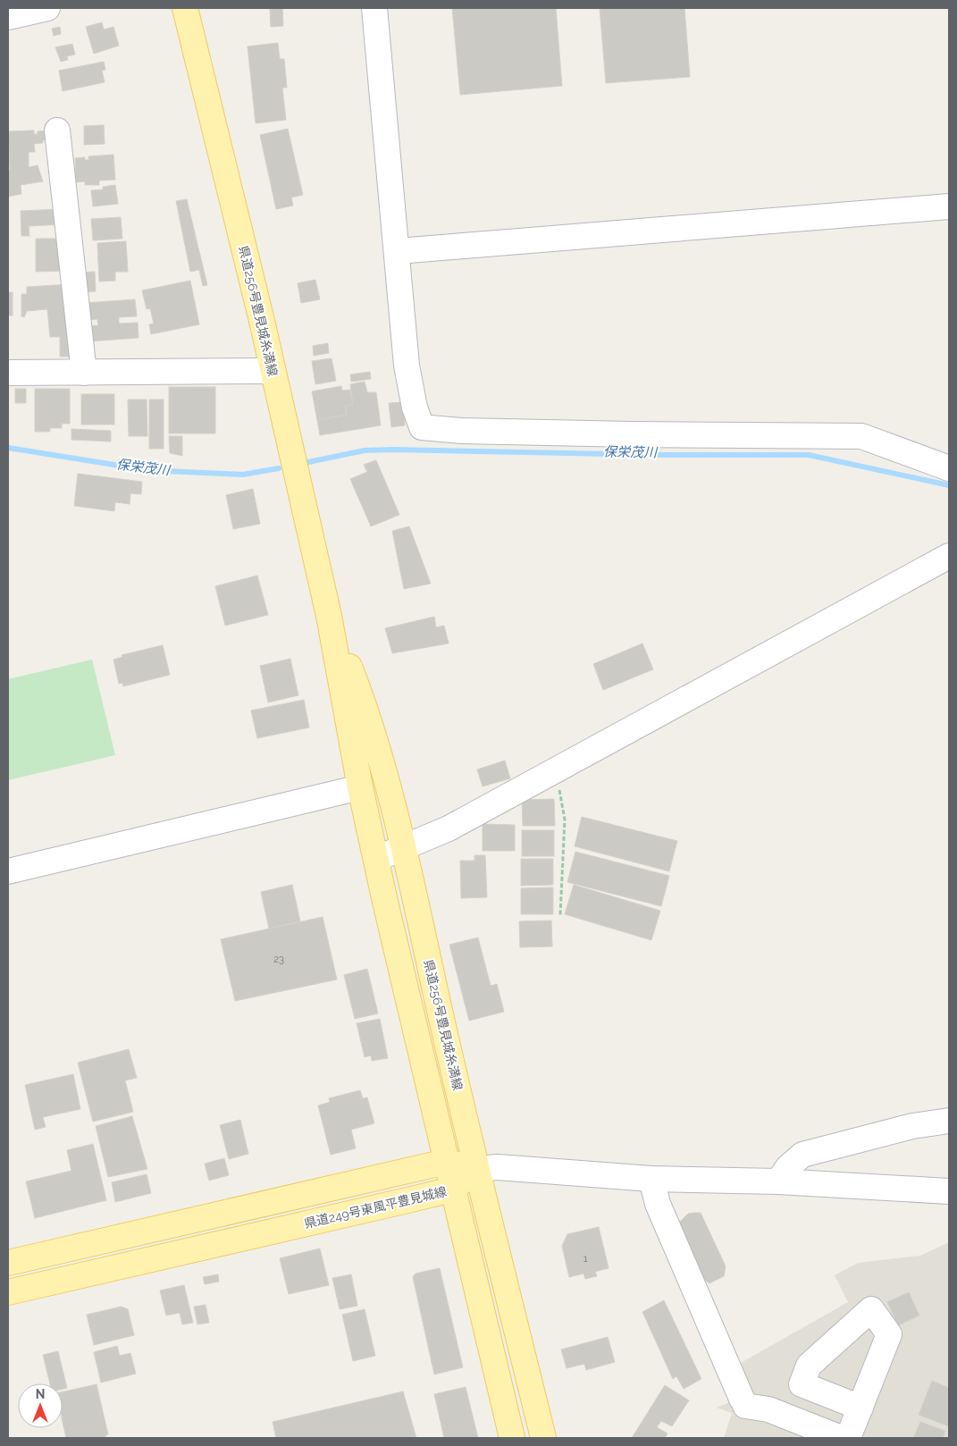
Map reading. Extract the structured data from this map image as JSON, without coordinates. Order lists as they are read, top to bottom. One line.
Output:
{"streets":{"main road":["県道256号豊見城糸満線","県道249号東風平豊見城線"]},"crossings":[["県道256号豊見城糸満線","県道249号東風平豊見城線"]],"water":["保栄茂川"],"house_numbers":["23","1"],"north":"top"}
